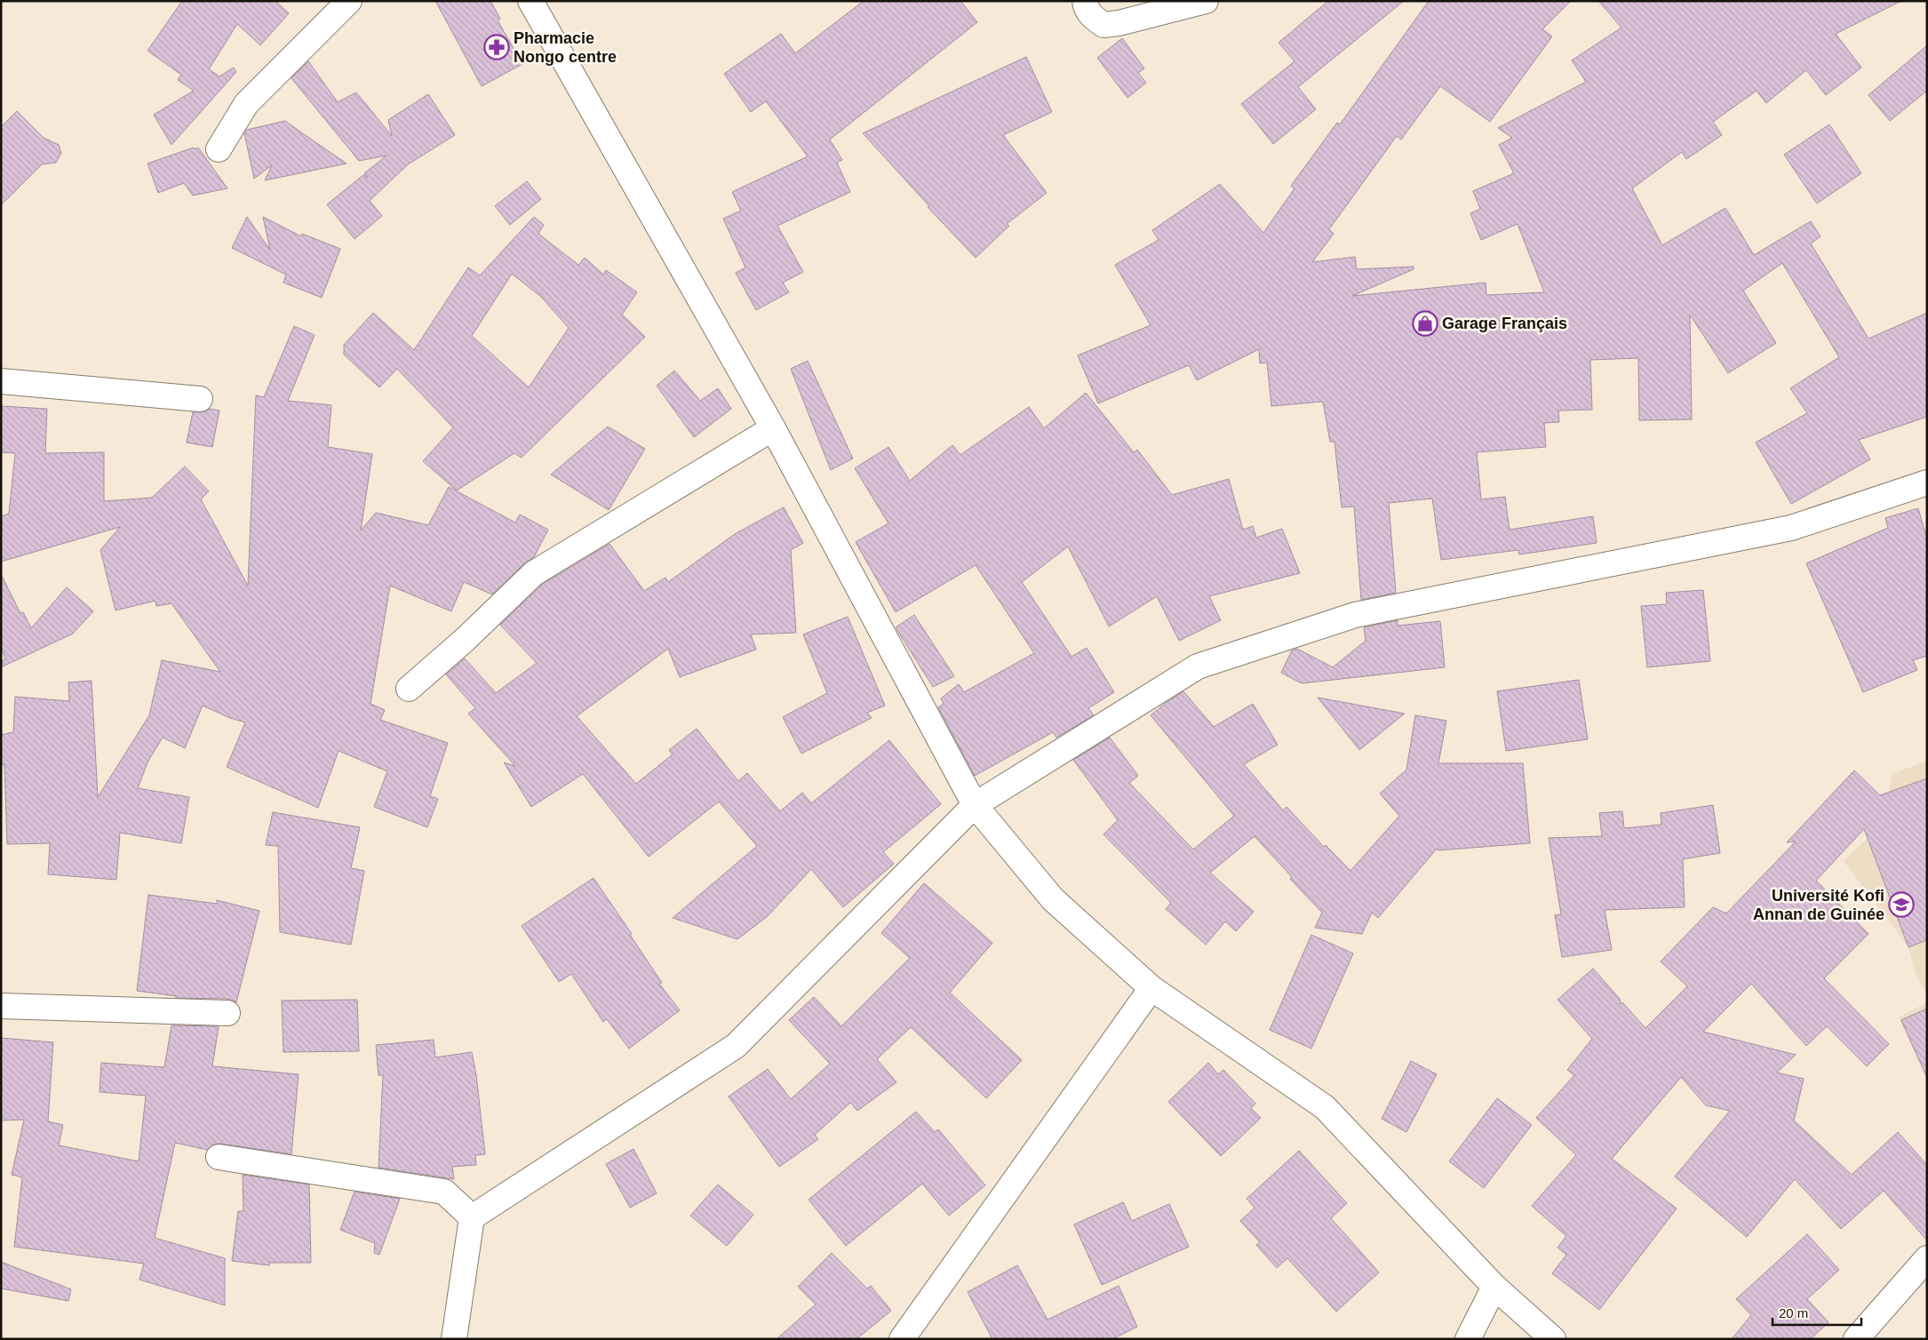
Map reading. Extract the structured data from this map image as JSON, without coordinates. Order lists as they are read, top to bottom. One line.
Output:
{"places":{"pharmacy":["Pharmacie Nongo centre"],"shop":["Garage Français"],"school or university":["Université Kofi Annan de Guinée"]},"scale_bar":"20 m"}
